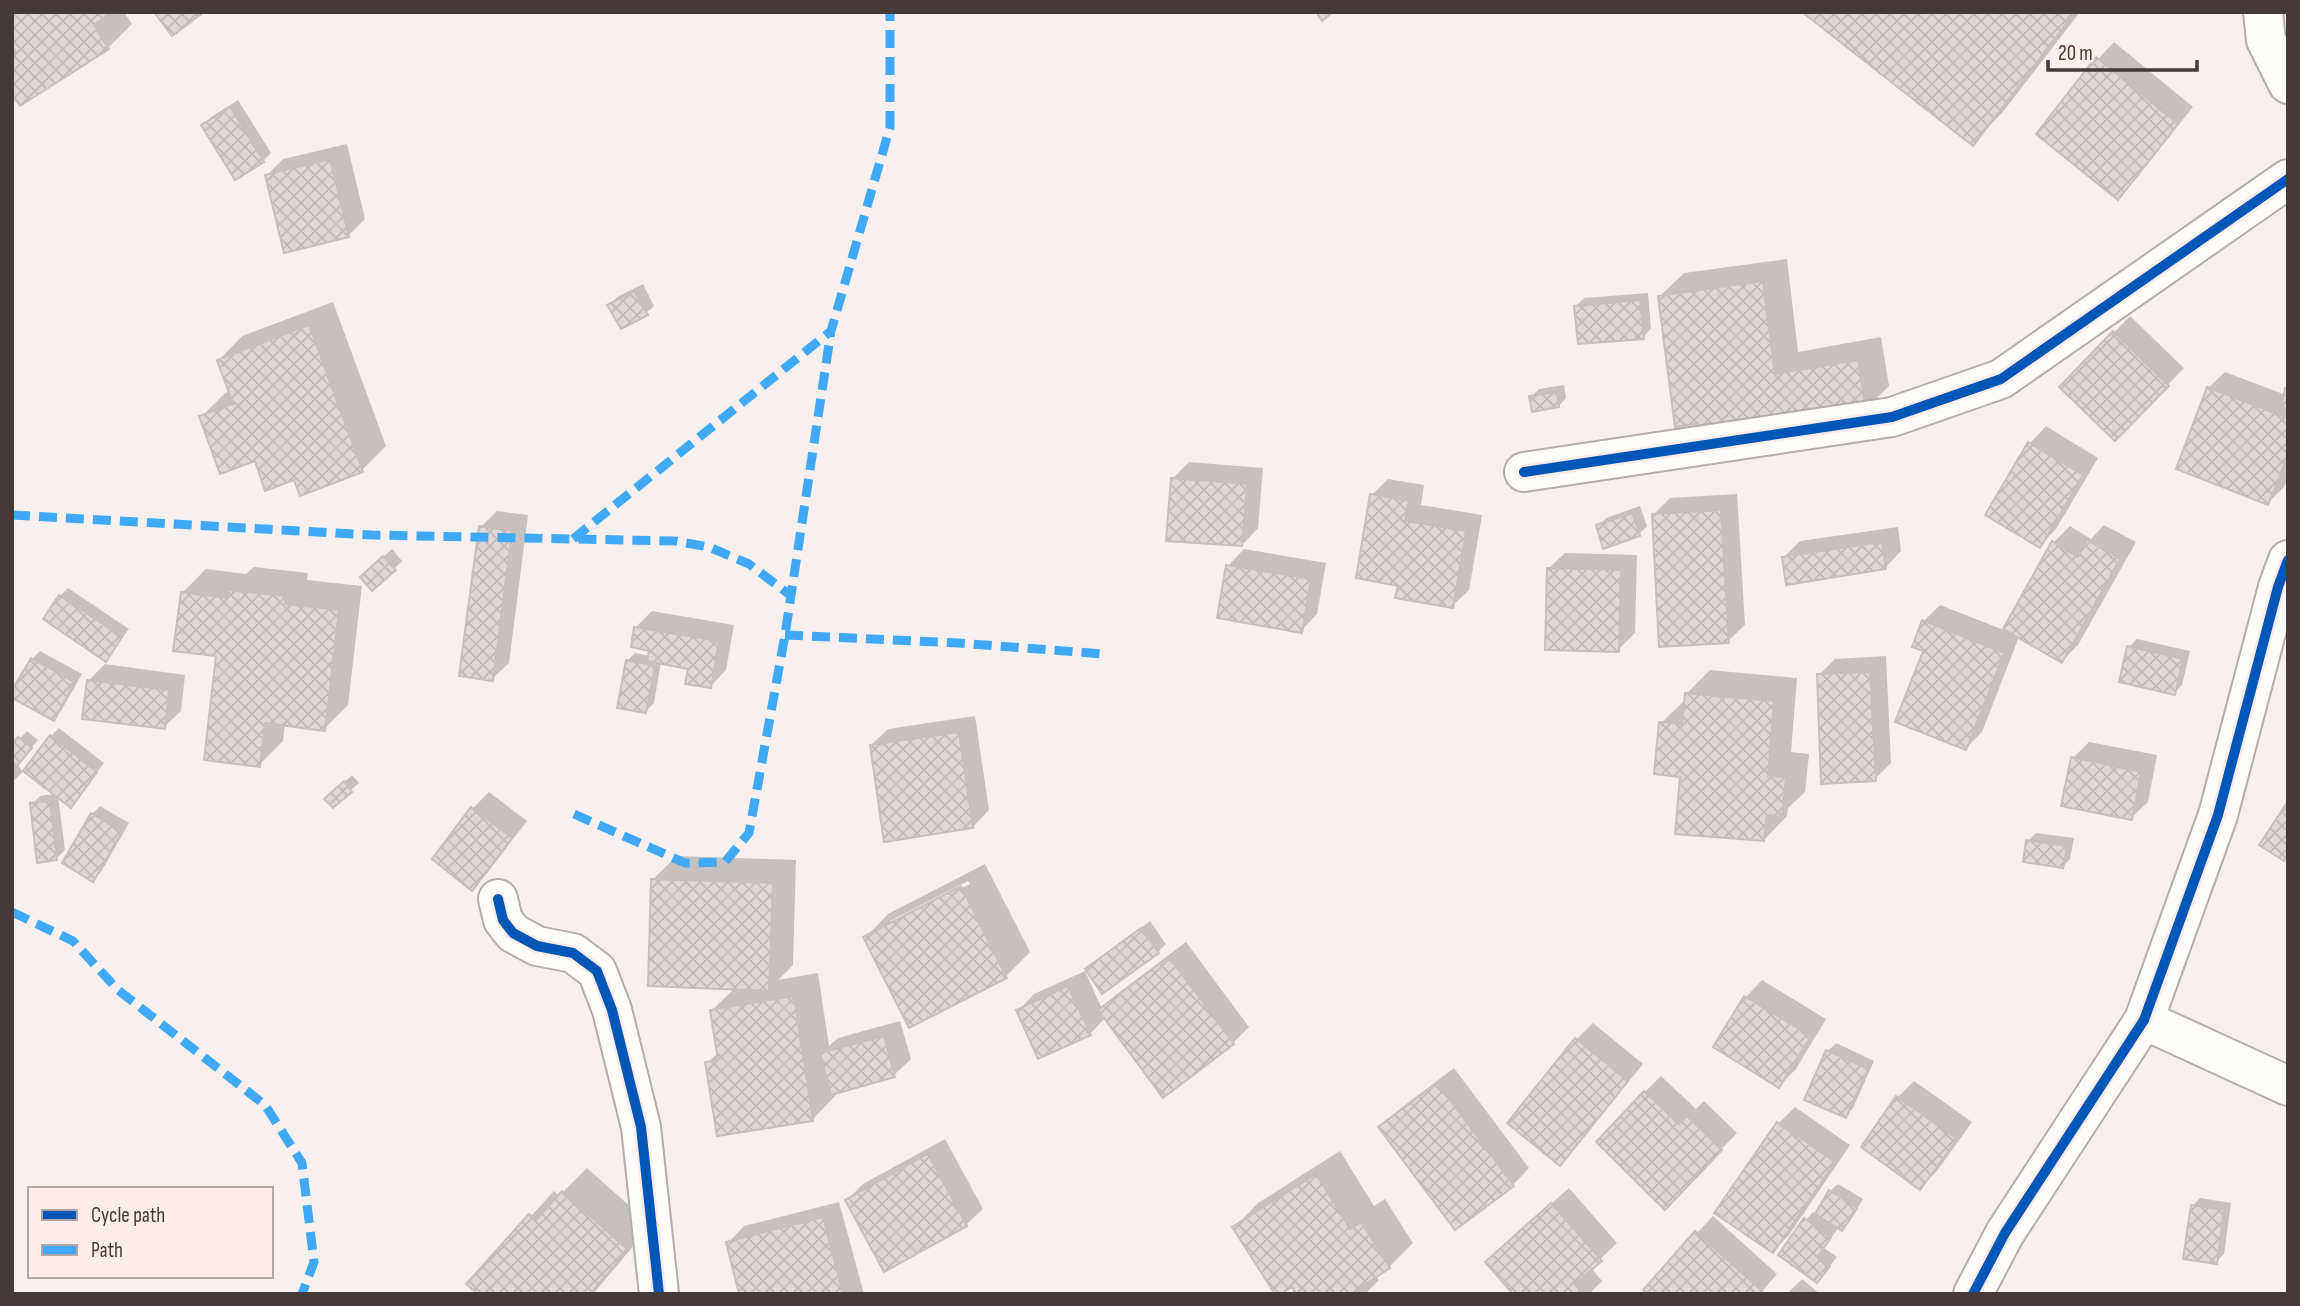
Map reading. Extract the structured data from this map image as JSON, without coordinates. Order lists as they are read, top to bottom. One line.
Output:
{"legend":["Cycle path","Path"],"scale_bar":"20 m"}
